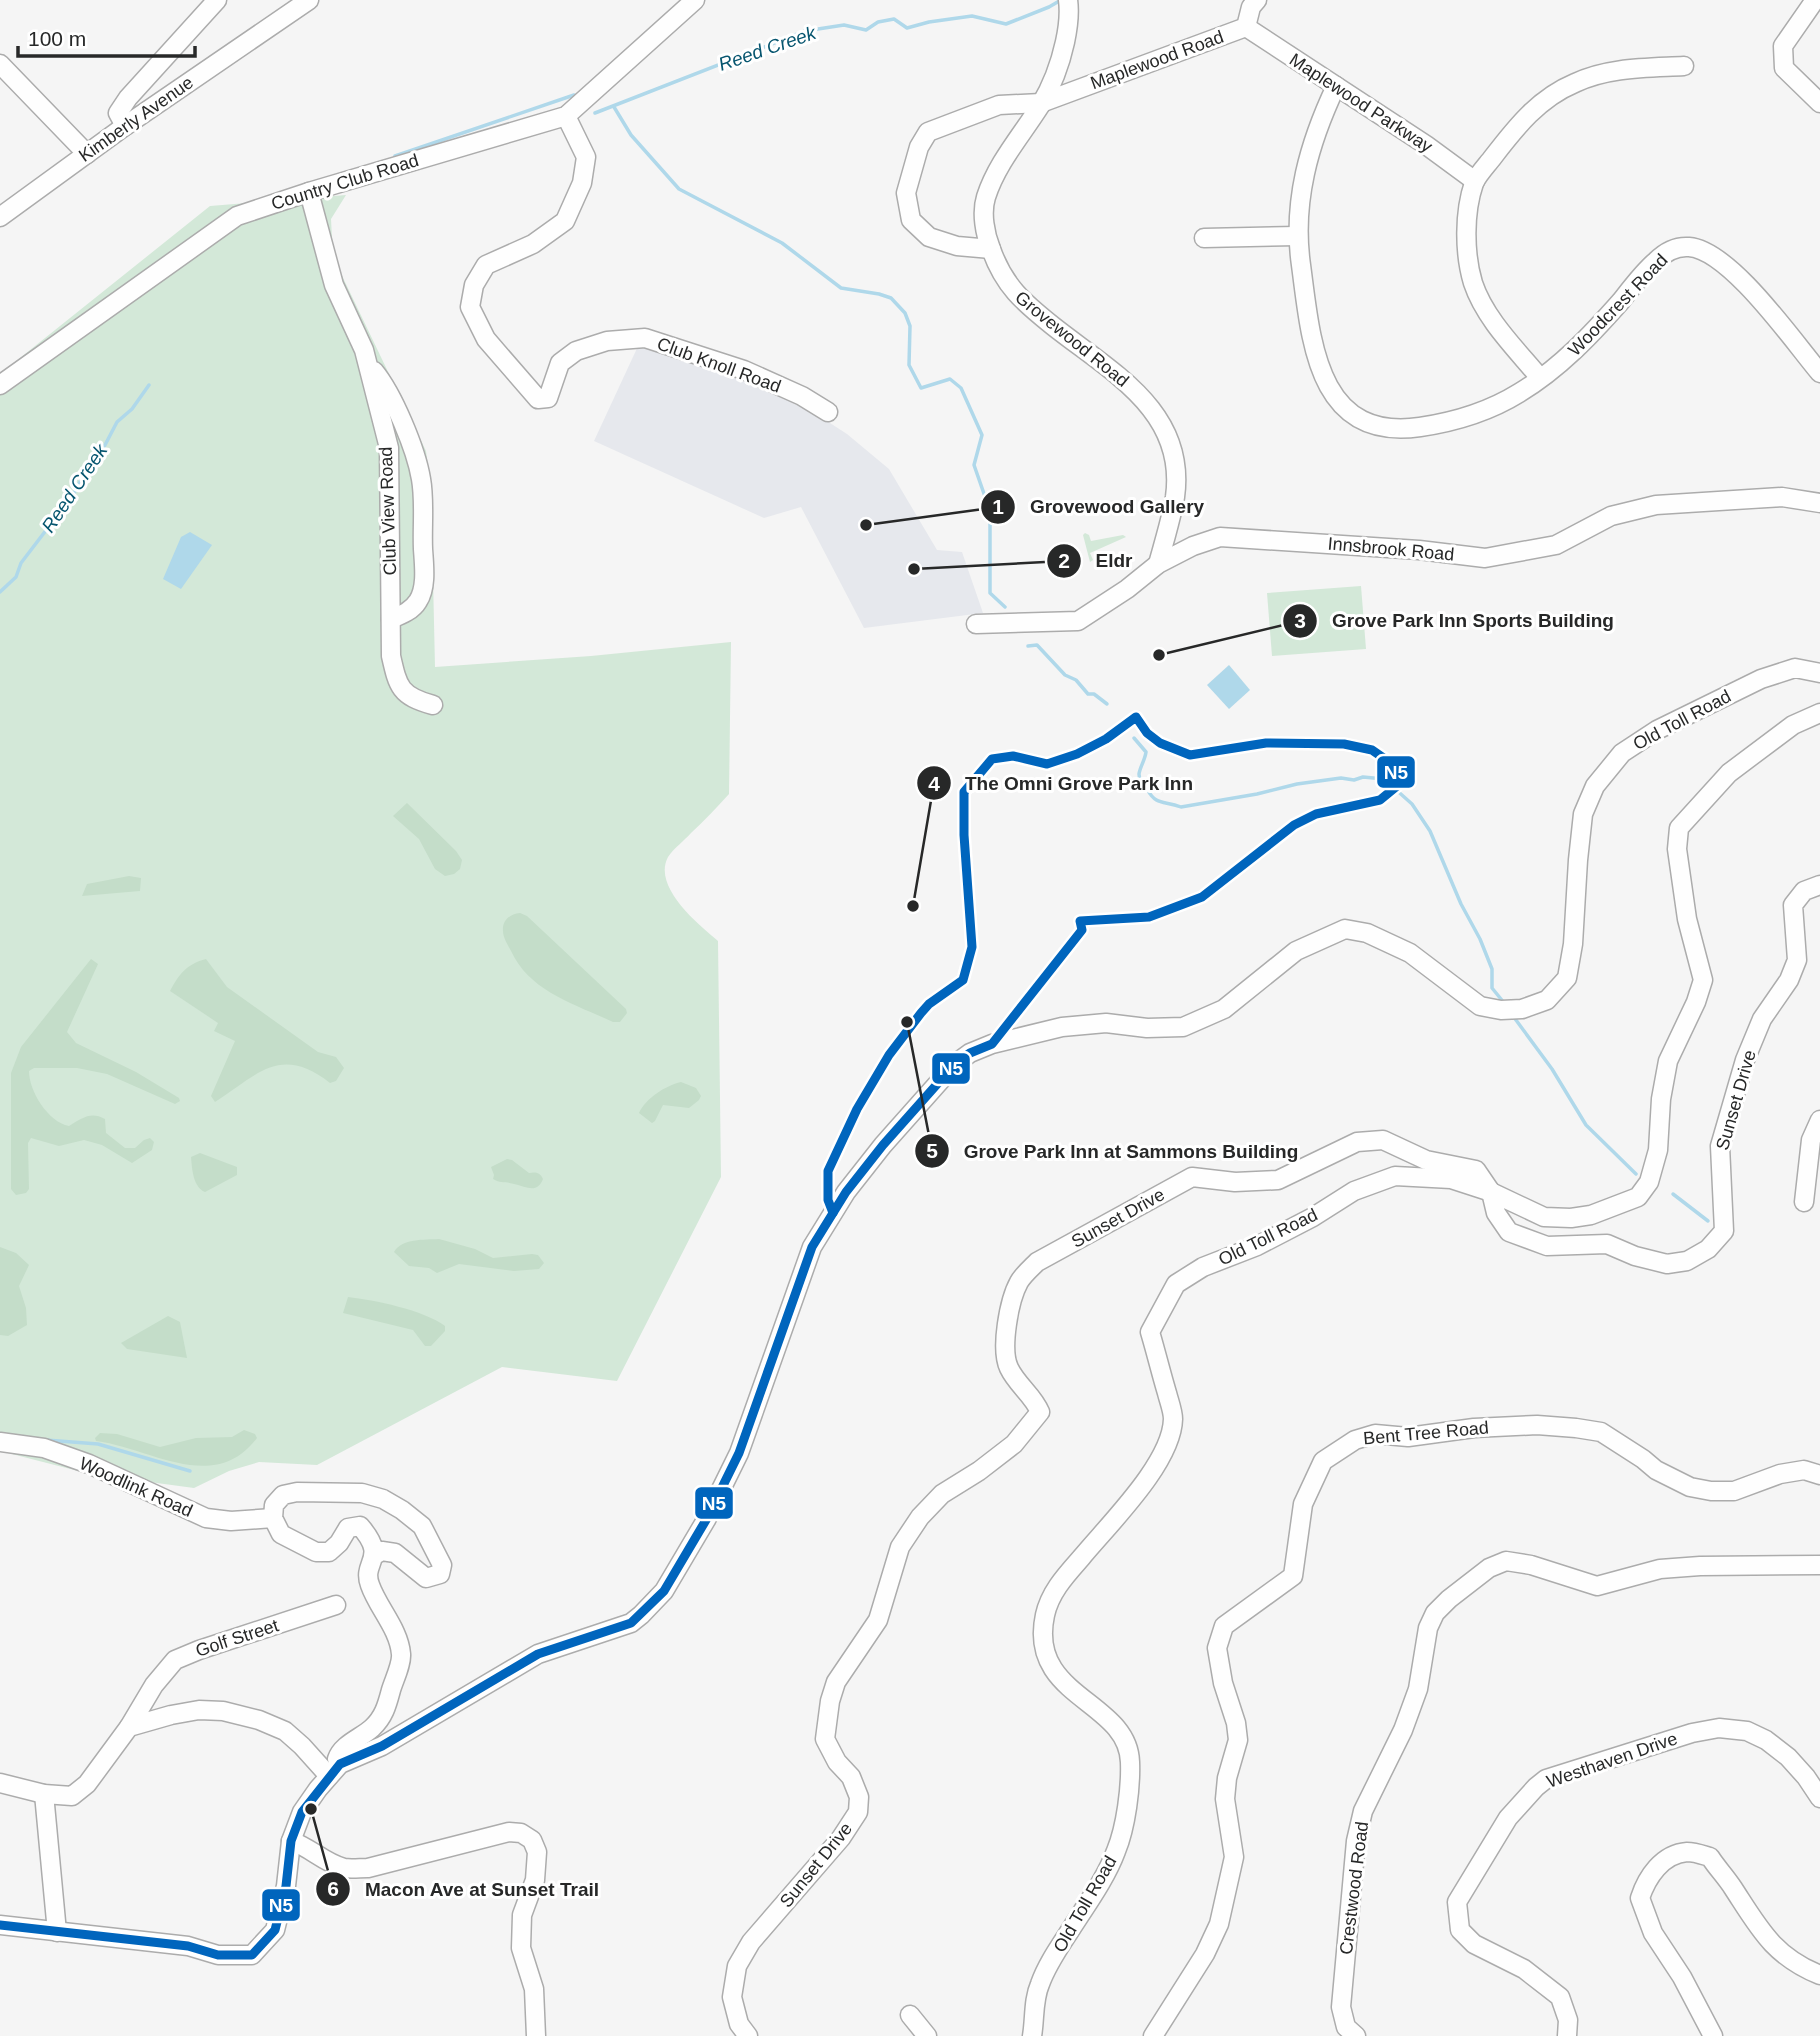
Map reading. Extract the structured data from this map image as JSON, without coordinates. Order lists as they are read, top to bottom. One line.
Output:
{"streets":{"street":["Maplewood Road","Maplewood Parkway","Kimberly Avenue","Country Club Road","Woodcrest Road","Grovewood Road","Club Knoll Road","Club View Road","Innsbrook Road","Old Toll Road","Sunset Drive","Bent Tree Road","Woodlink Road","Golf Street","Westhaven Drive","Crestwood Road"]},"crossings":[["Maplewood Road","Maplewood Parkway"],["Maplewood Road","Grovewood Road"],["Maplewood Parkway","Woodcrest Road"],["Country Club Road","Club Knoll Road"],["Country Club Road","Club View Road"],["Grovewood Road","Innsbrook Road"],["Old Toll Road","Sunset Drive"]],"water":["Reed Creek"],"places":["Grovewood Gallery","Eldr","Grove Park Inn Sports Building","The Omni Grove Park Inn","Grove Park Inn at Sammons Building","Macon Ave at Sunset Trail"],"lines":["transit line N5"],"scale_bar":"100 m"}
